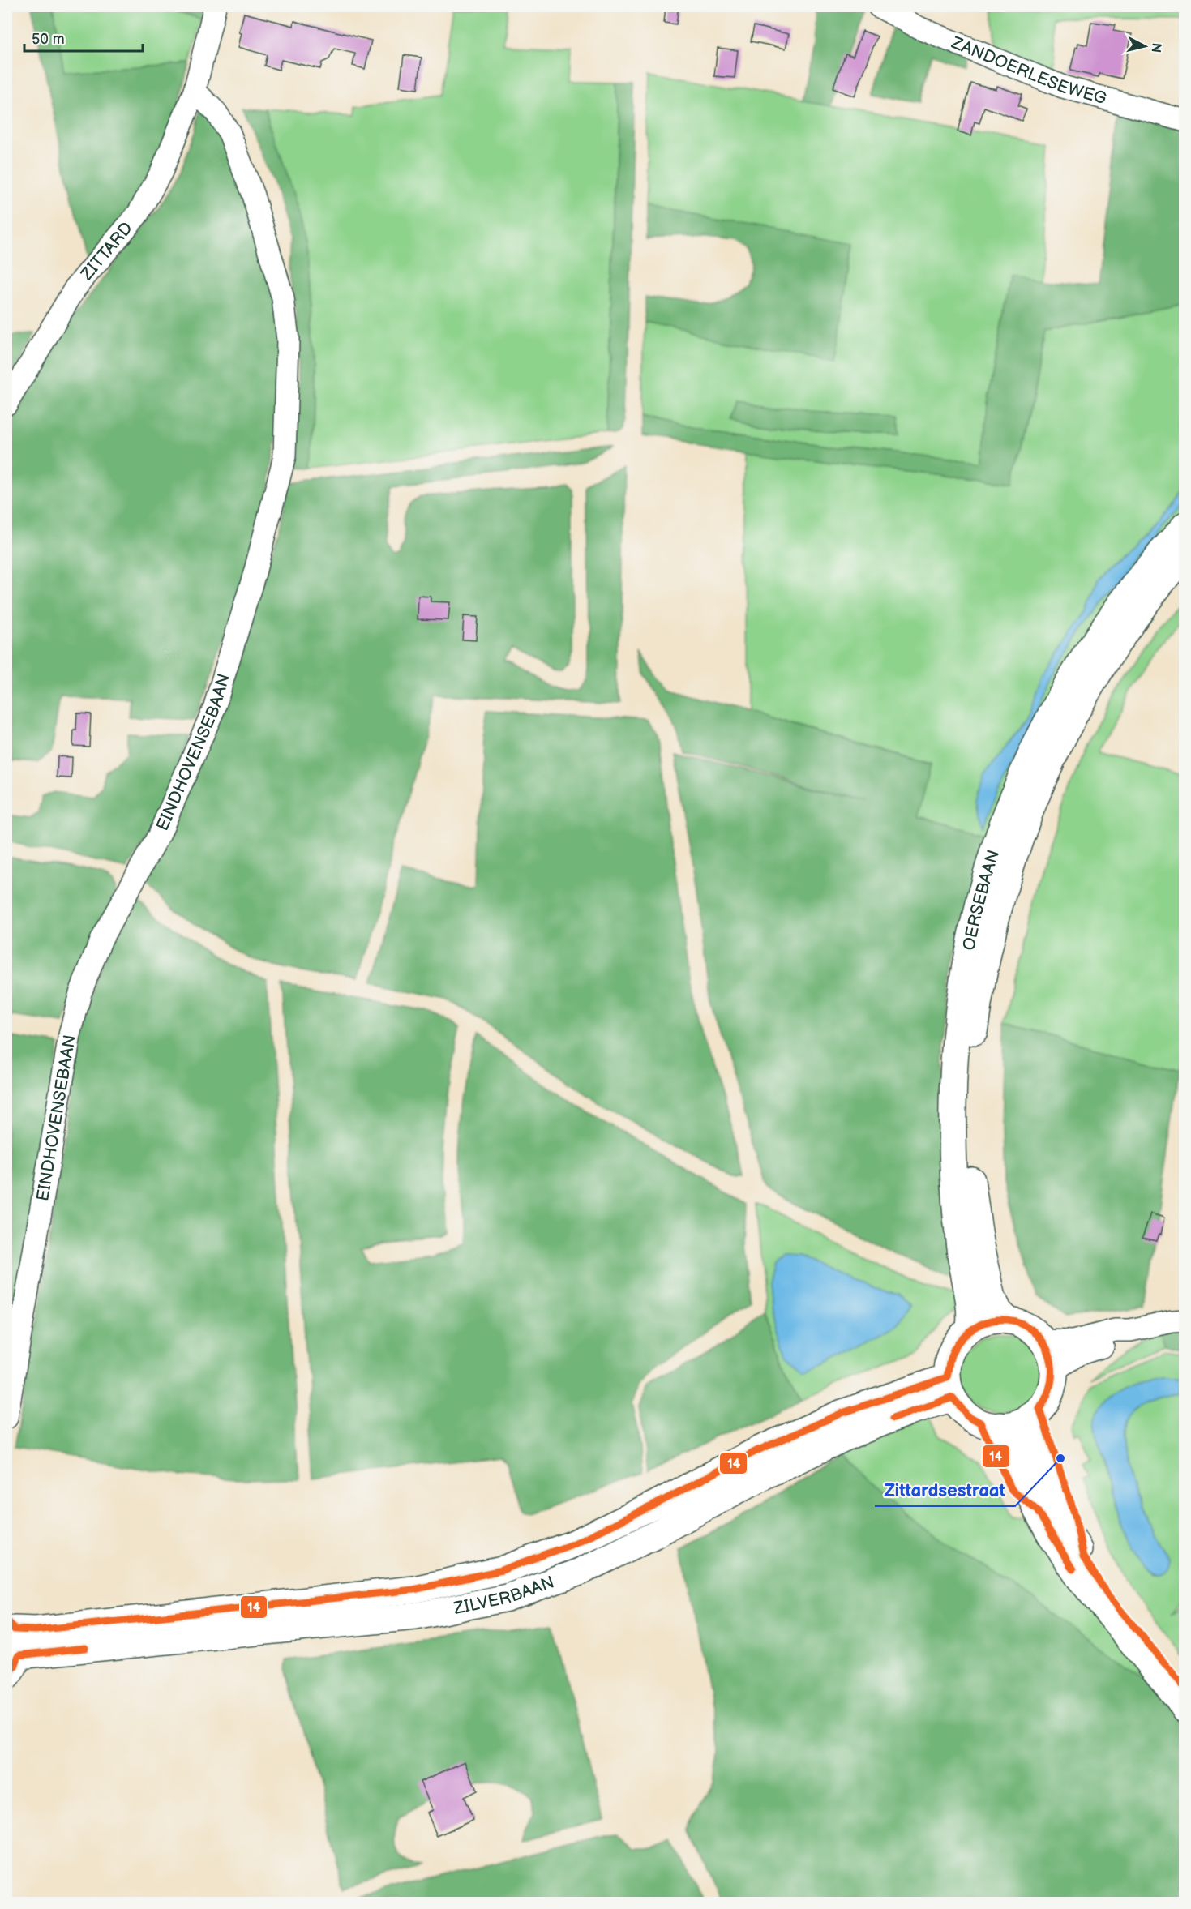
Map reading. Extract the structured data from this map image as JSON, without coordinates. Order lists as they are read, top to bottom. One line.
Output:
{"streets":{"main road":["OERSEBAAN","ZILVERBAAN"],"street":["ZANDOERLESEWEG","ZITTARD","EINDHOVENSEBAAN"]},"crossings":[["ZITTARD","EINDHOVENSEBAAN"],["OERSEBAAN","ZILVERBAAN"]],"places":["Zittardsestraat"],"lines":["transit line 14"],"scale_bar":"50 m","north":"right"}
